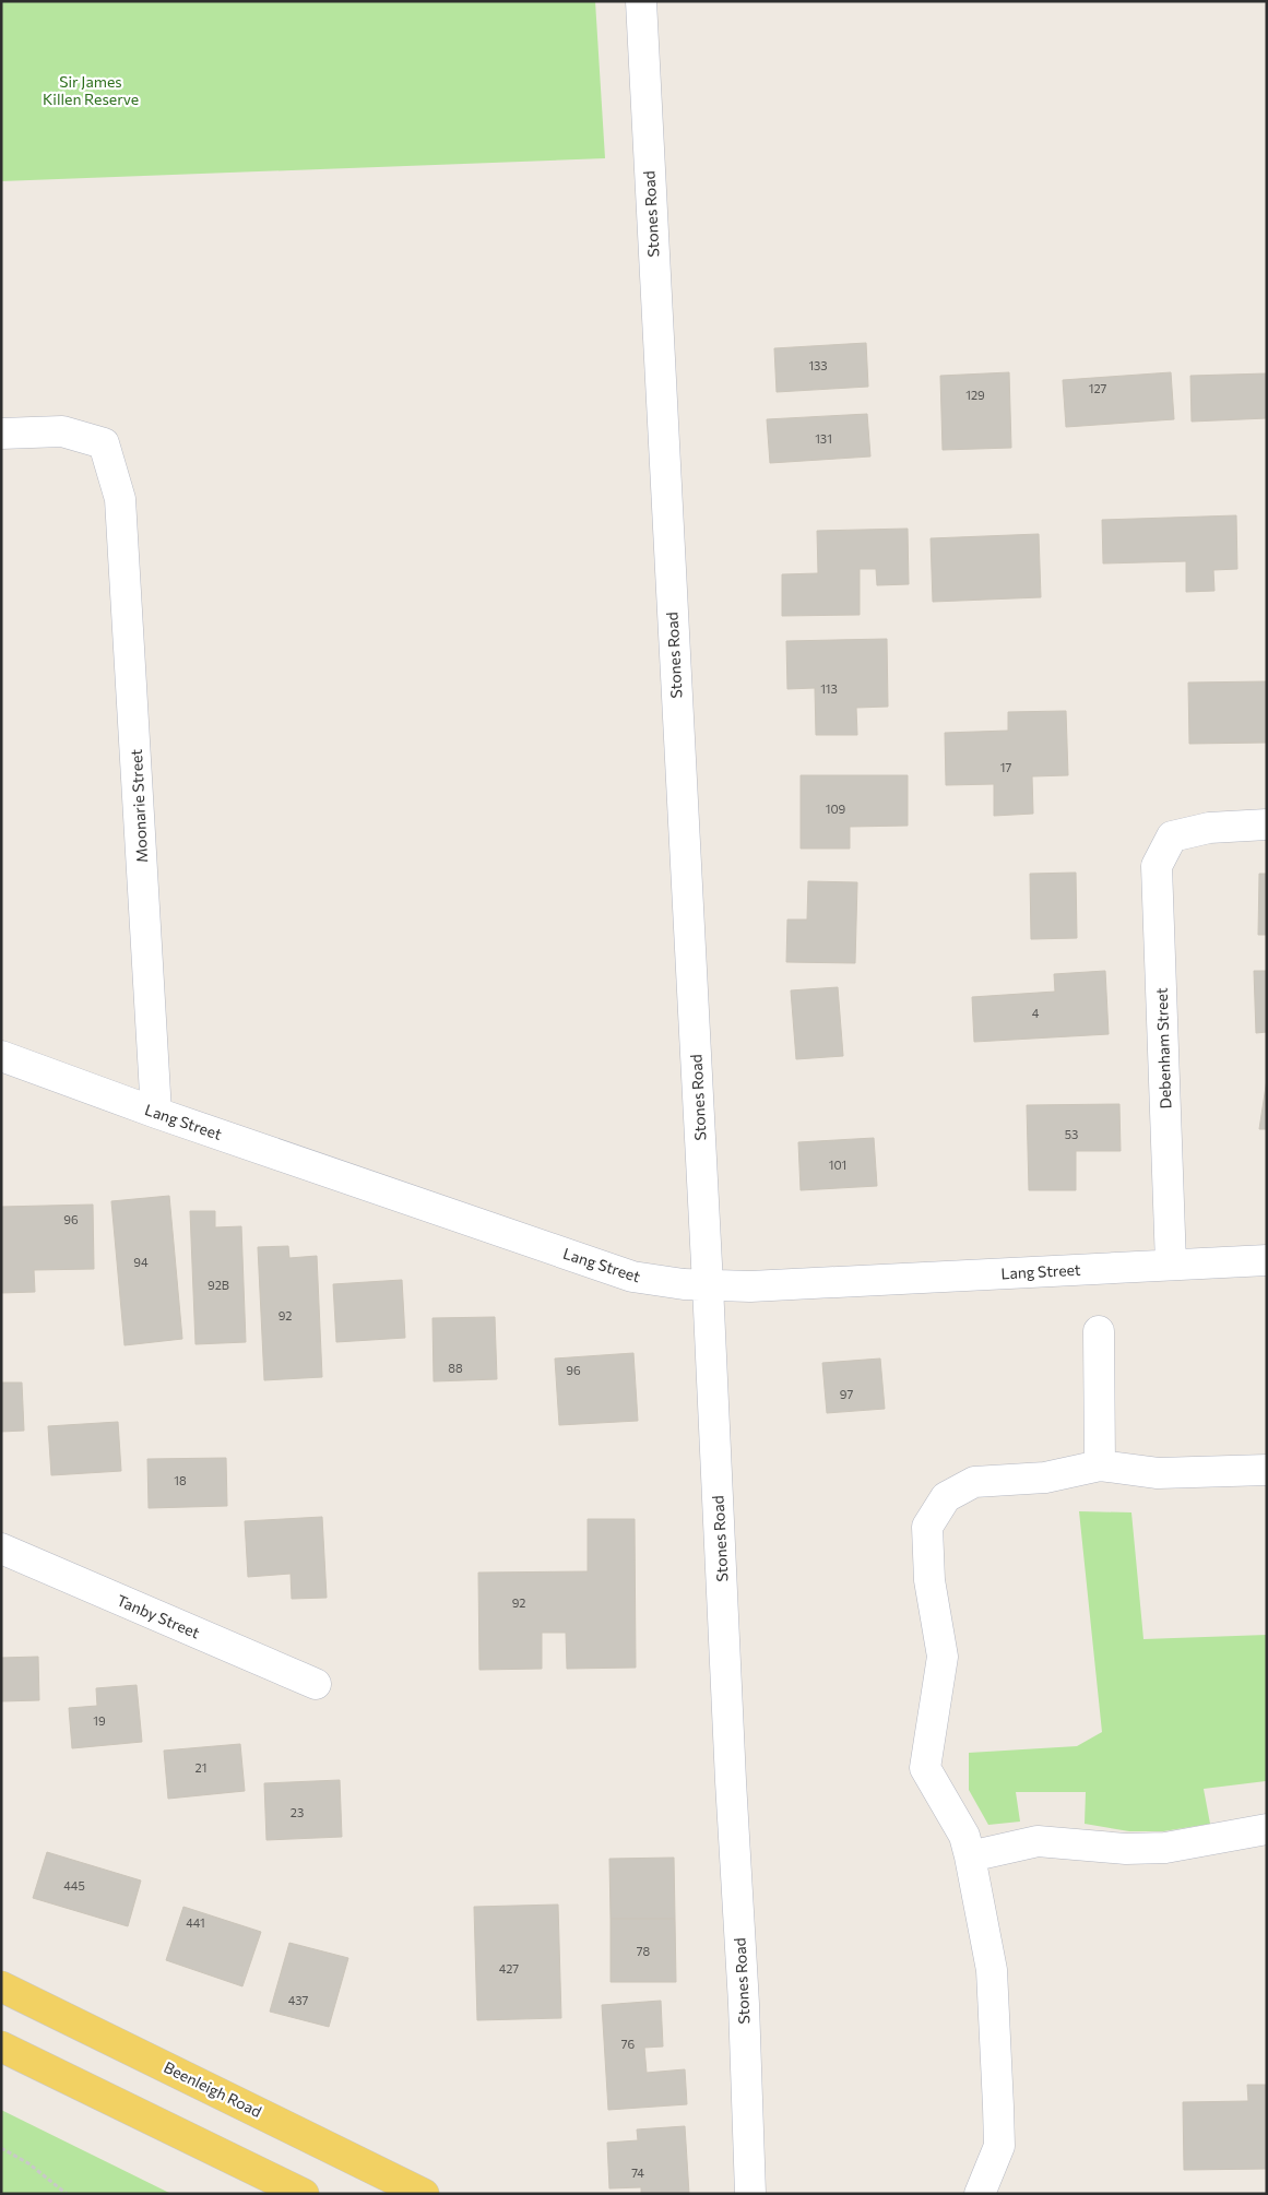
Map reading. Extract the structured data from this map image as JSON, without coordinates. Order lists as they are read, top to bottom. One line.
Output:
{"streets":{"main road":["Beenleigh Road"],"street":["Stones Road","Moonarie Street","Debenham Street","Lang Street","Tanby Street"]},"crossings":[["Stones Road","Lang Street"],["Moonarie Street","Lang Street"],["Debenham Street","Lang Street"]],"parks":["Sir James Killen Reserve"],"house_numbers":["133","127","129","131","113","17","109","4","53","101","96","94","92B","92","88","96","97","18","92","19","21","23","445","441","78","427","437","76","74"]}
